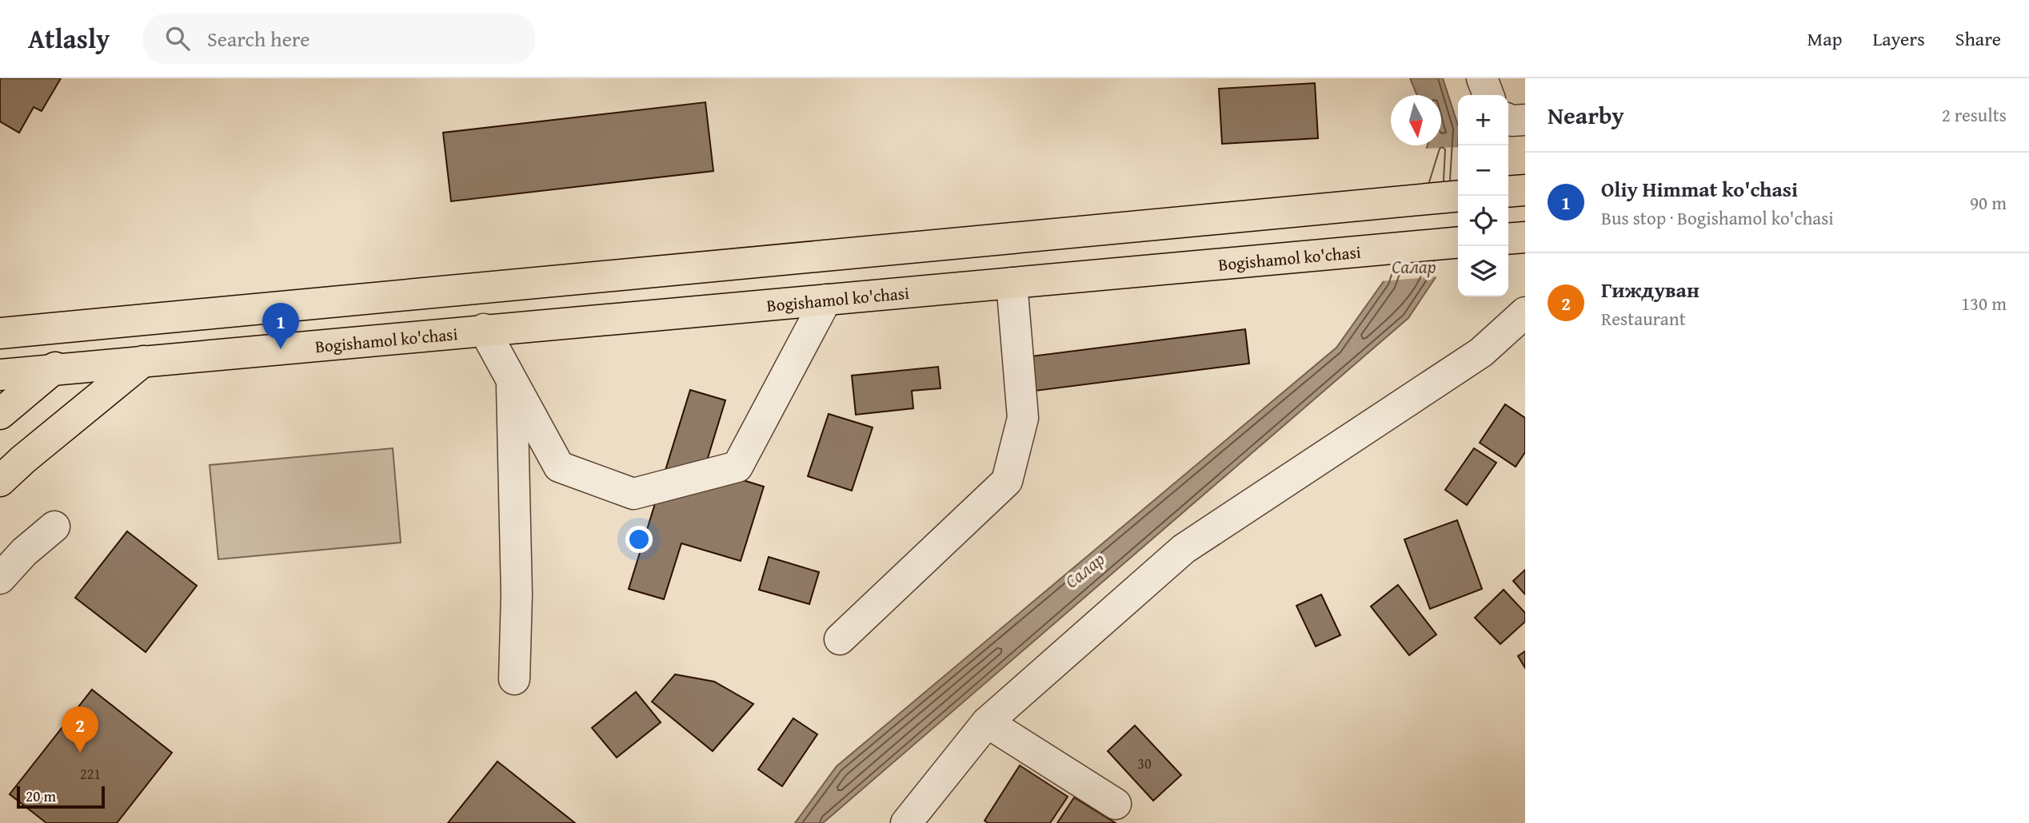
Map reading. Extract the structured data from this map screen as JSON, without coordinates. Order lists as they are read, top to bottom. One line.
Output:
{"streets":{"main road":["Bogishamol ko'chasi"]},"water":["Салар"],"house_numbers":["30","221"],"scale_bar":"20 m","north":"bottom","page":{"header":"Atlasly","search":"Search here","nav":["Map","Layers","Share"],"heading":["Nearby","2 results"],"map_buttons":["+","−"],"list":[{"mark":"1","name":"Oliy Himmat ko'chasi","note":"Bus stop · Bogishamol ko'chasi","value":"90 m"},{"mark":"2","name":"Гиждуван","note":"Restaurant","value":"130 m"}],"pins":["1","2"],"scale":"20 m"}}
